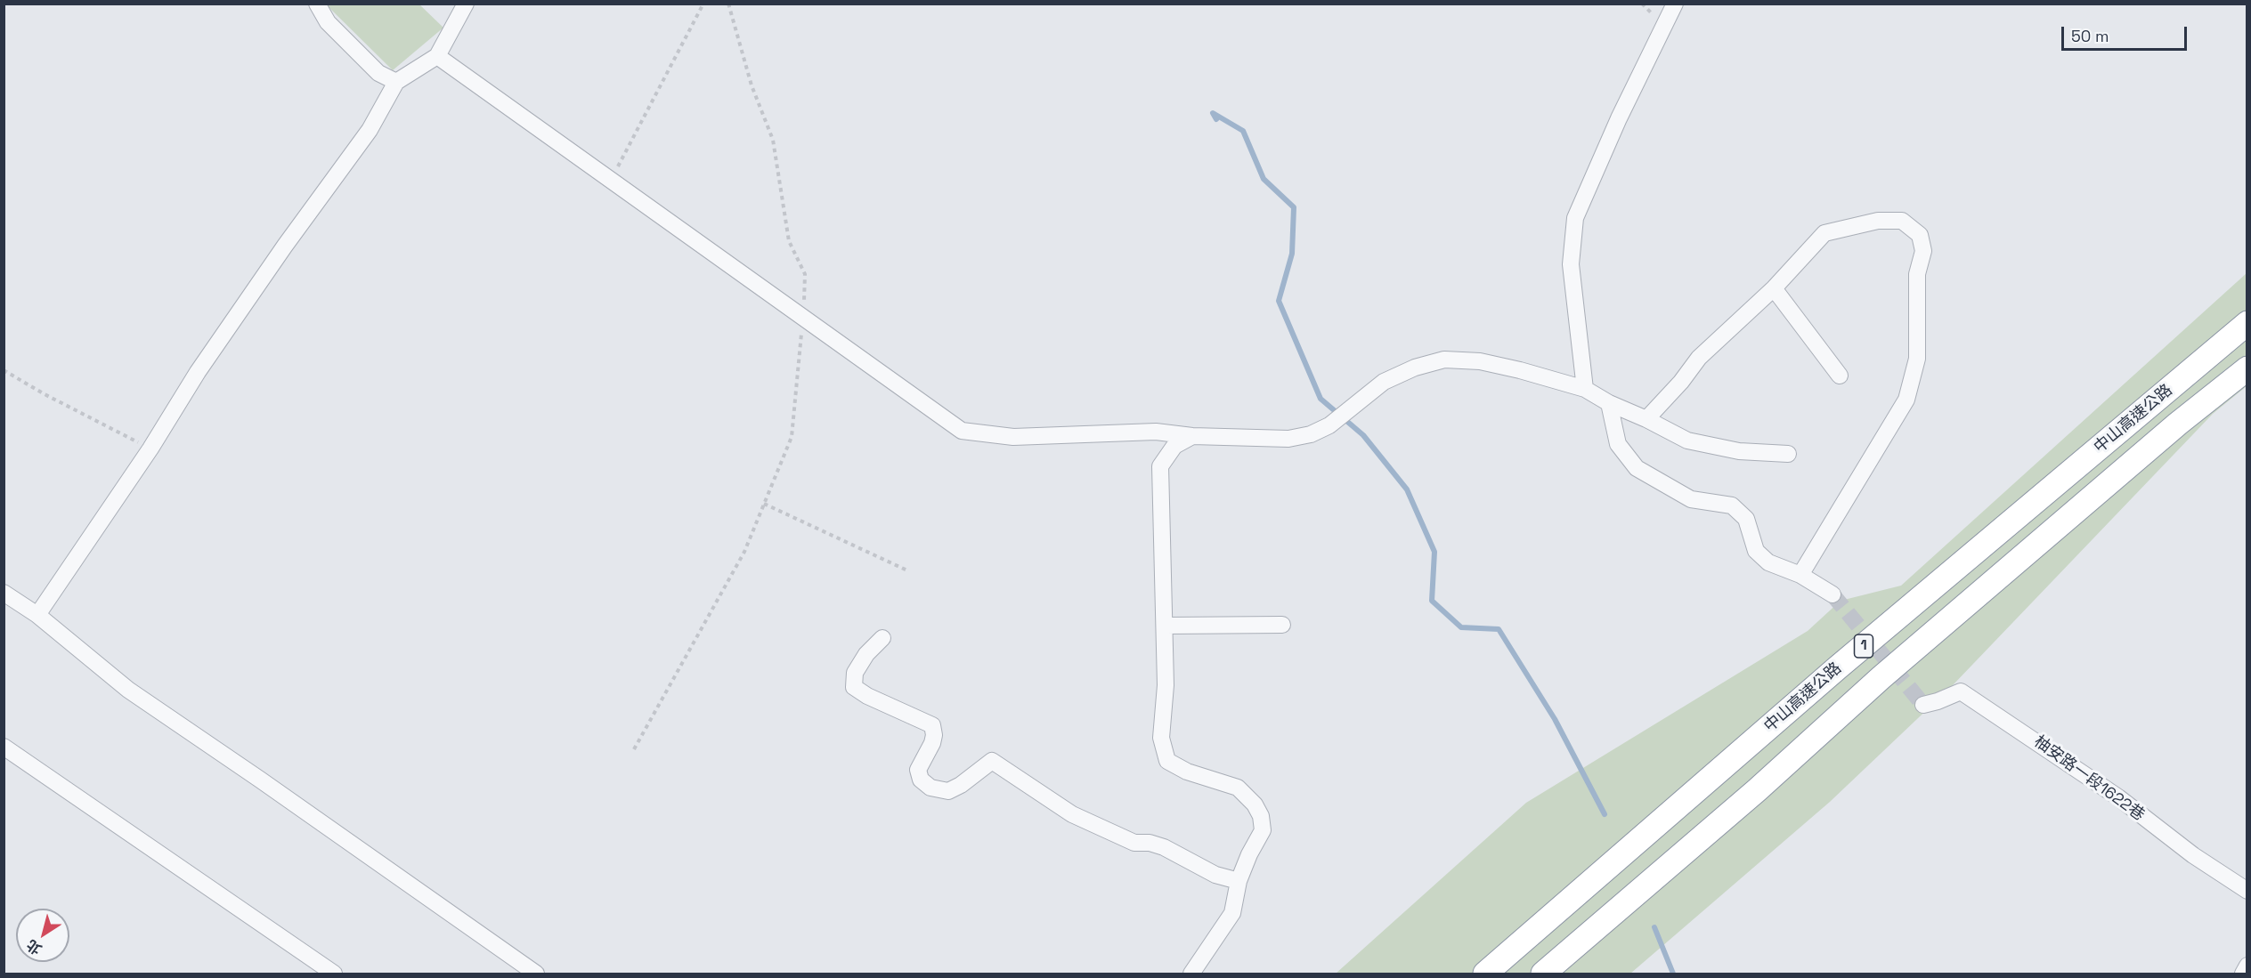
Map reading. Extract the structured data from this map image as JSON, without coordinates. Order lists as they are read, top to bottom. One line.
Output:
{"streets":{"highway":["中山高速公路","1"],"lane":["柚安路一段1622巷"]},"scale_bar":"50 m","north":"bottom left"}
